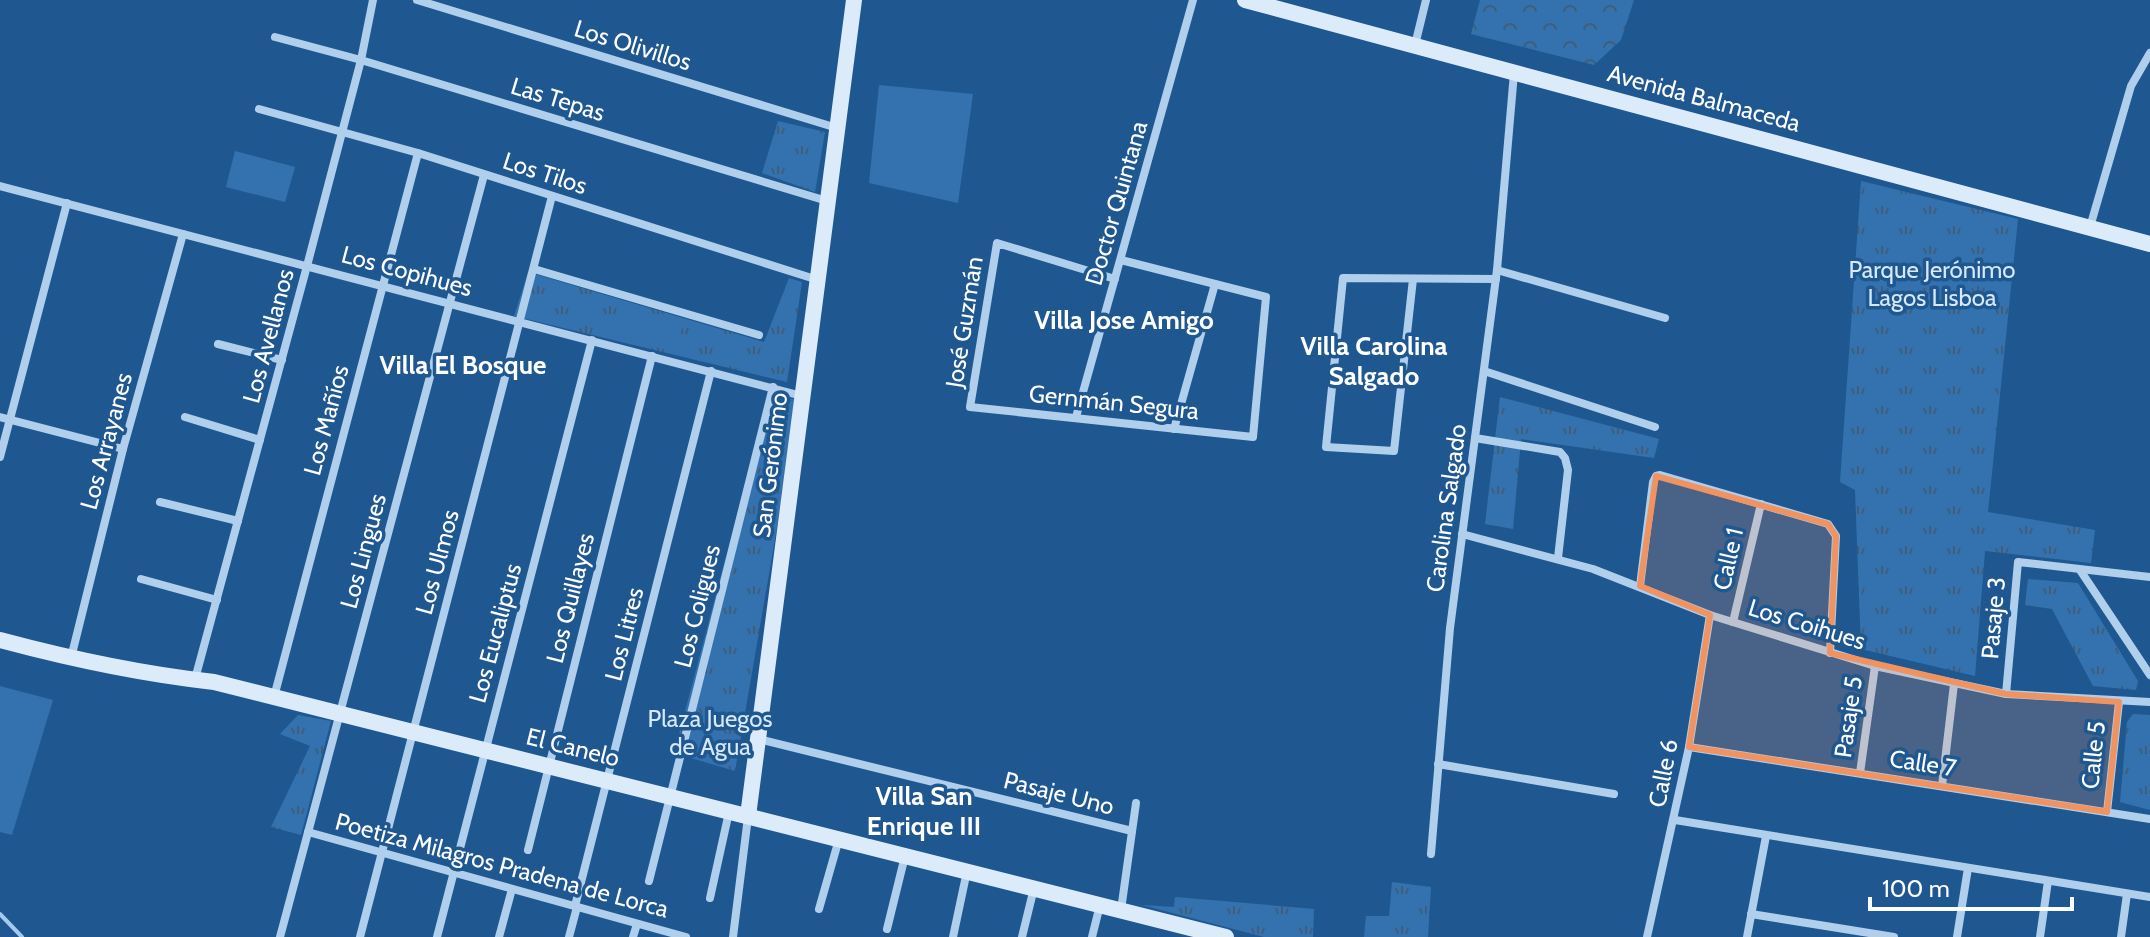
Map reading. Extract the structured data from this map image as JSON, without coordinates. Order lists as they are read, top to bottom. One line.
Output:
{"streets":{"street":["Los Olivillos","Avenida Balmaceda","Las Tepas","Los Tilos","Doctor Quintana","Los Copihues","José Guzmán","Los Avellanos","Gernmán Segura","Los Mañíos","Los Arrayanes","San Gerónimo","Carolina Salgado","Los Lingues","Calle 1","Los Ulmos","Los Quillayes","Los Coligues","Pasaje 3","Los Coihues","Los Eucaliptus","Los Litres","Pasaje 5","El Canelo","Calle 5","Calle 7","Calle 6","Pasaje Uno","Poetiza Milagros Pradena de Lorca"]},"crossings":[["Los Olivillos","San Gerónimo"],["Avenida Balmaceda","Carolina Salgado"],["Las Tepas","Los Avellanos"],["Las Tepas","San Gerónimo"],["Los Tilos","Los Avellanos"],["Los Tilos","Los Mañíos"],["Los Tilos","San Gerónimo"],["Los Tilos","Los Lingues"],["Los Tilos","Los Ulmos"],["Doctor Quintana","José Guzmán"],["Doctor Quintana","Gernmán Segura"],["Los Copihues","Los Avellanos"],["Los Copihues","Los Mañíos"],["Los Copihues","Los Arrayanes"],["Los Copihues","San Gerónimo"],["Los Copihues","Los Lingues"],["Los Copihues","Los Ulmos"],["Los Copihues","Los Quillayes"],["Los Copihues","Los Coligues"],["Los Copihues","Los Eucaliptus"],["Los Copihues","Los Litres"],["José Guzmán","Gernmán Segura"],["Los Avellanos","El Canelo"],["Los Mañíos","El Canelo"],["Los Arrayanes","El Canelo"],["San Gerónimo","El Canelo"],["San Gerónimo","Pasaje Uno"],["Carolina Salgado","Los Coihues"],["Los Lingues","El Canelo"],["Los Lingues","Poetiza Milagros Pradena de Lorca"],["Calle 1","Los Coihues"],["Los Ulmos","El Canelo"],["Los Ulmos","Poetiza Milagros Pradena de Lorca"],["Los Quillayes","El Canelo"],["Los Coligues","El Canelo"],["Pasaje 3","Los Coihues"],["Los Coihues","Pasaje 5"],["Los Coihues","Calle 5"],["Los Coihues","Calle 6"],["Los Eucaliptus","El Canelo"],["Los Eucaliptus","Poetiza Milagros Pradena de Lorca"],["Los Litres","El Canelo"],["Los Litres","Poetiza Milagros Pradena de Lorca"],["Pasaje 5","Calle 7"],["El Canelo","Pasaje Uno"],["Calle 5","Calle 7"],["Calle 7","Calle 6"]],"districts":["Villa Jose Amigo","Villa Carolina Salgado","Villa El Bosque","Villa San Enrique III"],"parks":["Parque Jerónimo Lagos Lisboa","Plaza Juegos de Agua"],"scale_bar":"100 m"}
